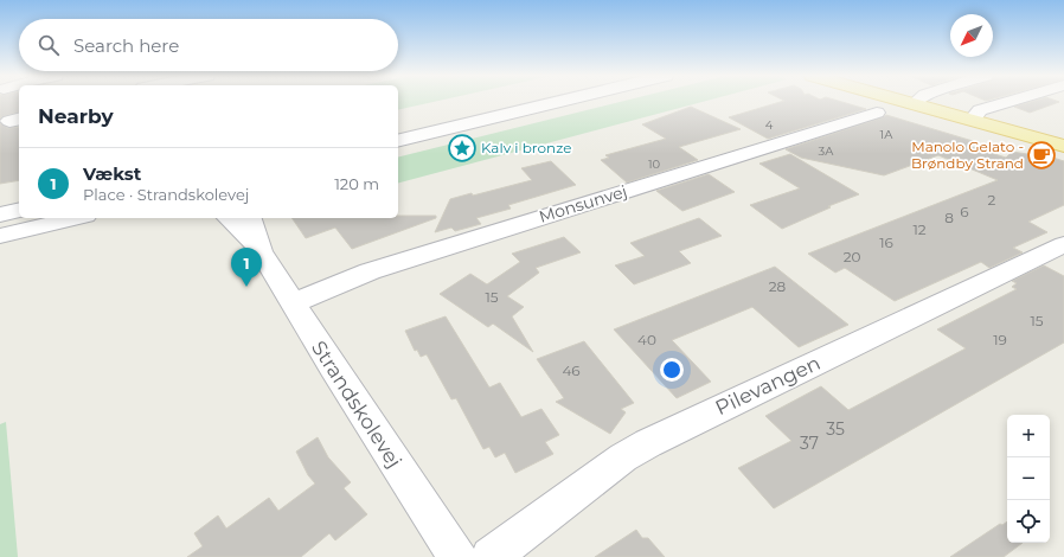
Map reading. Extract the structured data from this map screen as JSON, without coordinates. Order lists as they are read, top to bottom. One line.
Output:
{"streets":{"street":["Monsunvej","Pilevangen","Strandskolevej"]},"crossings":[["Monsunvej","Strandskolevej"],["Pilevangen","Strandskolevej"]],"places":{"place":["Kalv i bronze"],"cafe":["Manolo Gelato - Brøndby Strand"]},"house_numbers":["4","1A","3A","10","2","6","8","12","16","20","28","15","15","40","19","46","35","37"],"north":"bottom left","page":{"search":"Search here","heading":"Nearby","list":[{"mark":"1","name":"Vækst","note":"Place · Strandskolevej","value":"120 m"}],"pins":"1","map_buttons":["+","−"]}}
